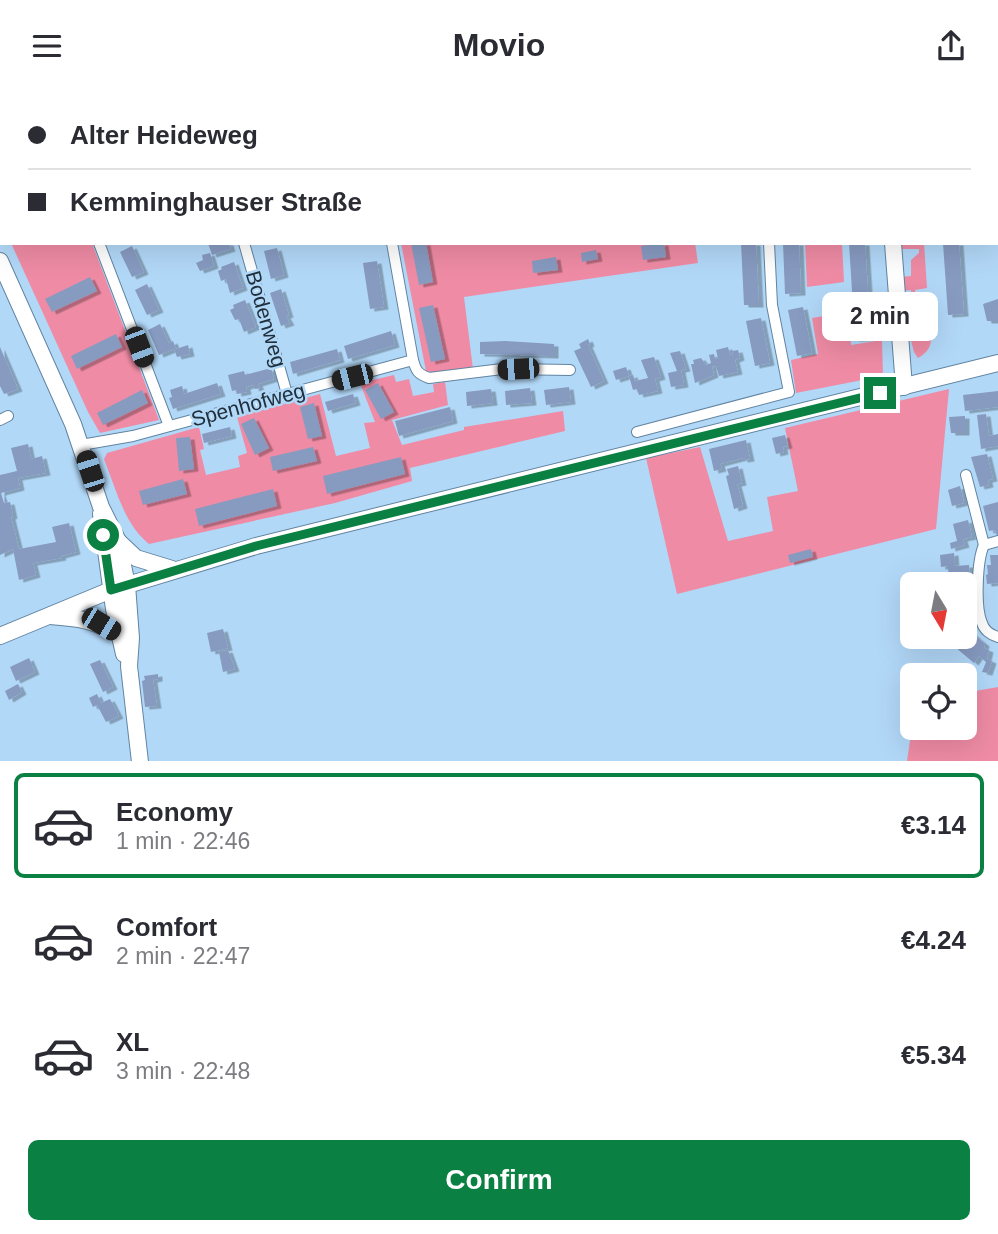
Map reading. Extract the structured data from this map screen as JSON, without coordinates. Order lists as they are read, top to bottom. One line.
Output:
{"streets":{"street":["Bodenweg","Spenhofweg"]},"crossings":[["Bodenweg","Spenhofweg"]],"north":"bottom","page":{"header":"Movio","banner":["Alter Heideweg","Kemminghauser Straße"],"bubble":"2 min","list":[{"name":"Economy","note":"1 min · 22:46","value":"€3.14"},{"name":"Comfort","note":"2 min · 22:47","value":"€4.24"},{"name":"XL","note":"3 min · 22:48","value":"€5.34"}],"buttons":"Confirm"}}
